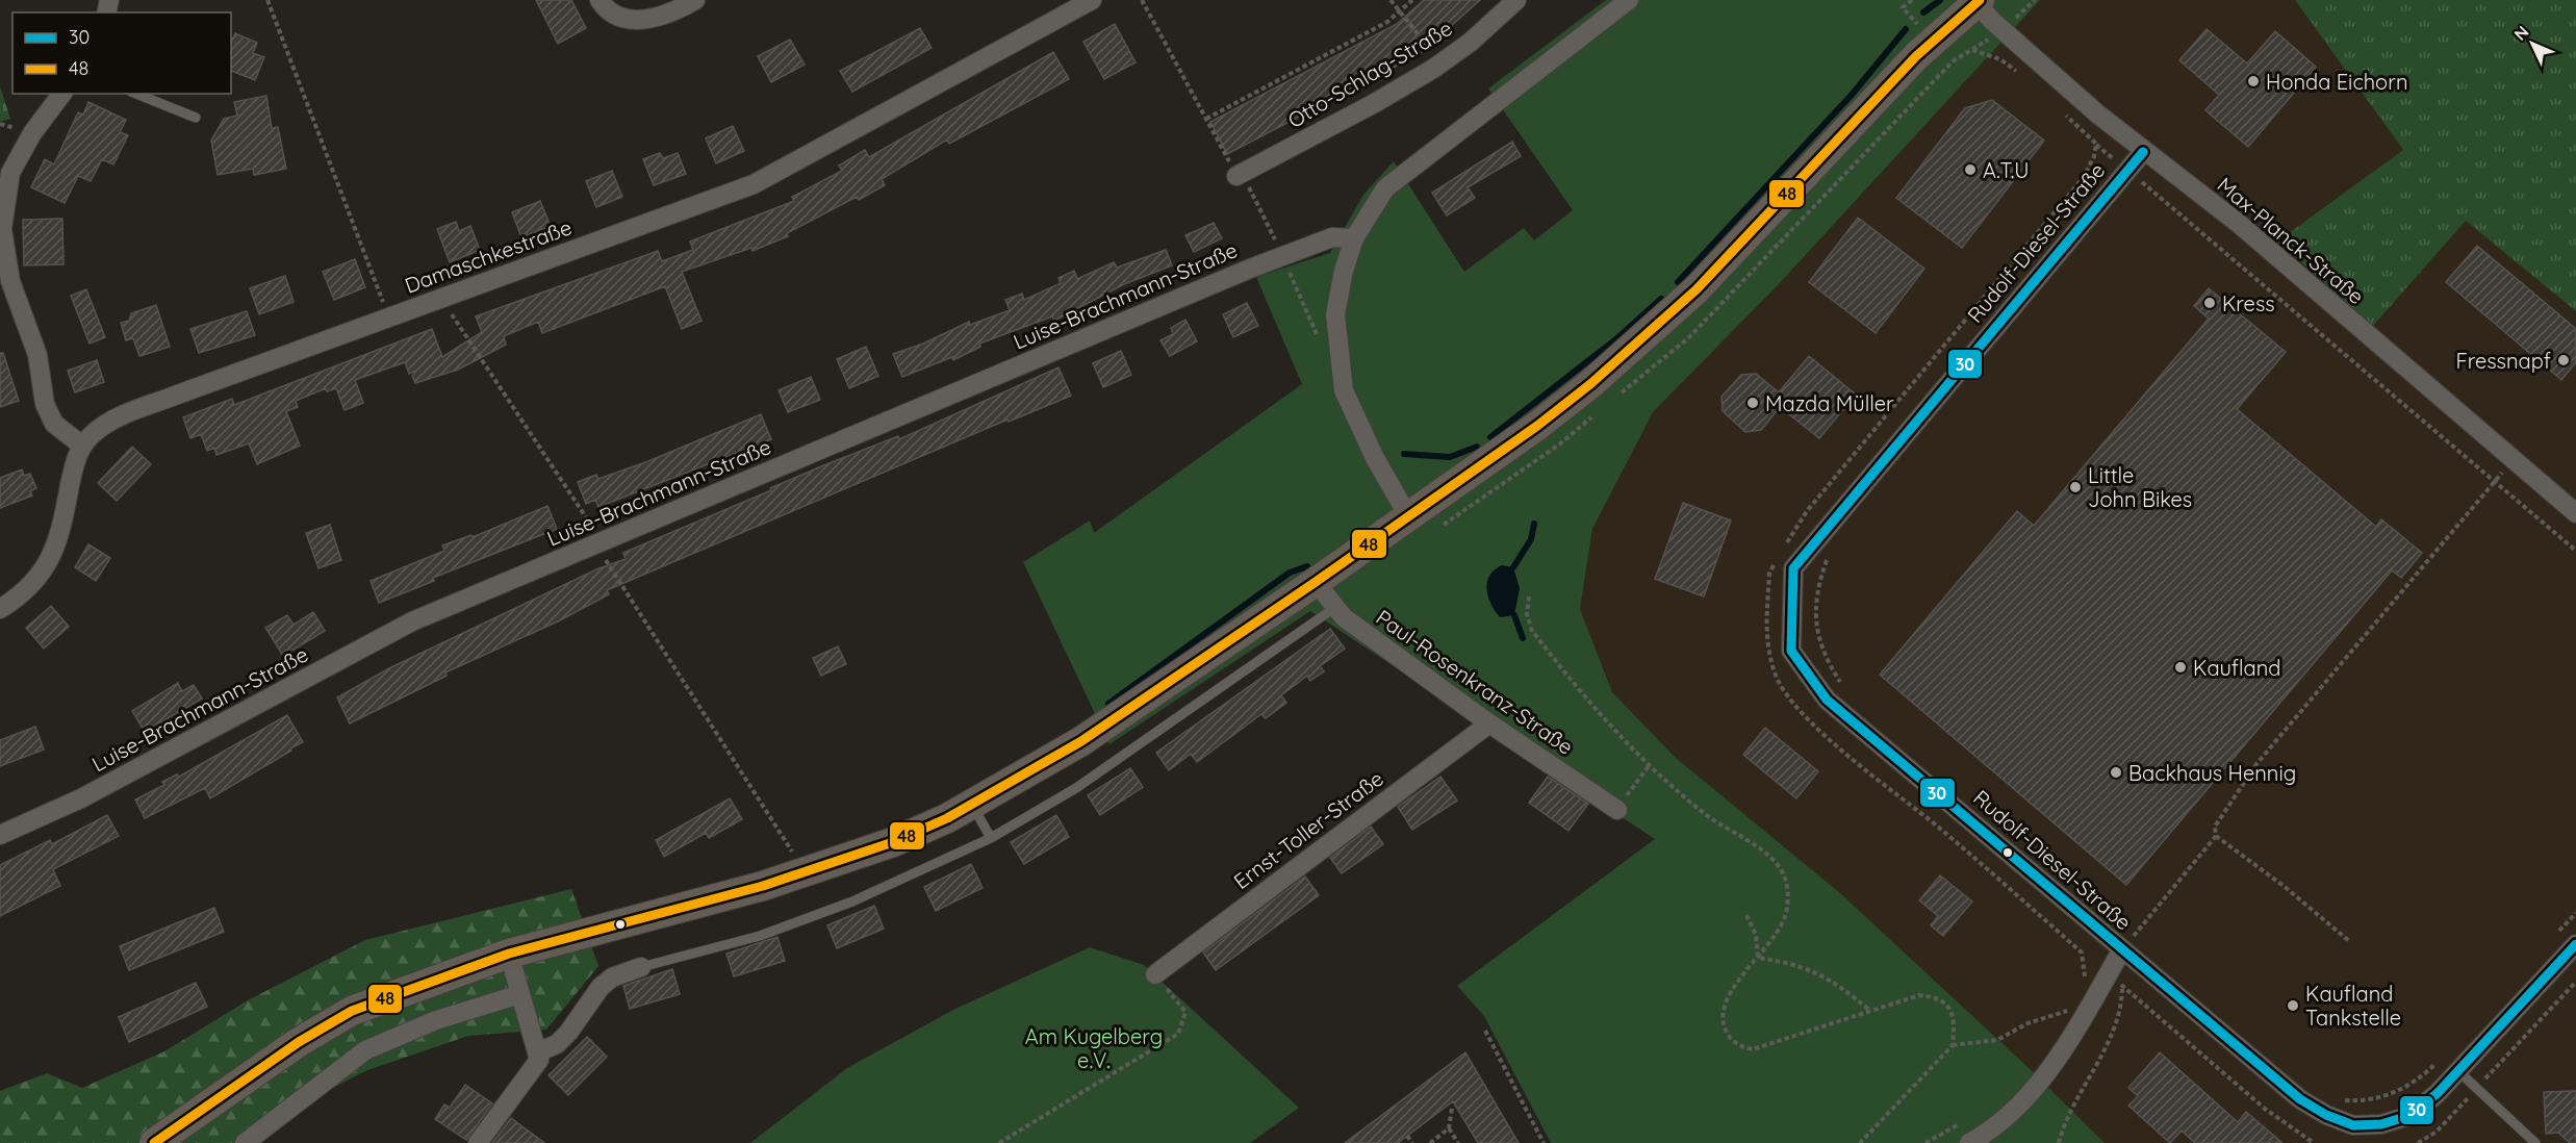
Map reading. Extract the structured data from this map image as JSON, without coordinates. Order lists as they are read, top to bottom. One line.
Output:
{"streets":{"street":["Otto-Schlag-Straße","Max-Planck-Straße","Rudolf-Diesel-Straße","Damaschkestraße","Luise-Brachmann-Straße","Paul-Rosenkranz-Straße","Ernst-Toller-Straße"]},"crossings":[["Max-Planck-Straße","Rudolf-Diesel-Straße"],["Paul-Rosenkranz-Straße","Ernst-Toller-Straße"]],"parks":["Am Kugelberg e.V."],"places":["Honda Eichorn","A.T.U","Kress","Fressnapf","Mazda Müller","Little John Bikes","Kaufland","Backhaus Hennig","Kaufland Tankstelle"],"lines":["transit line 48","transit line 30"],"legend":["30","48"],"north":"top left"}
